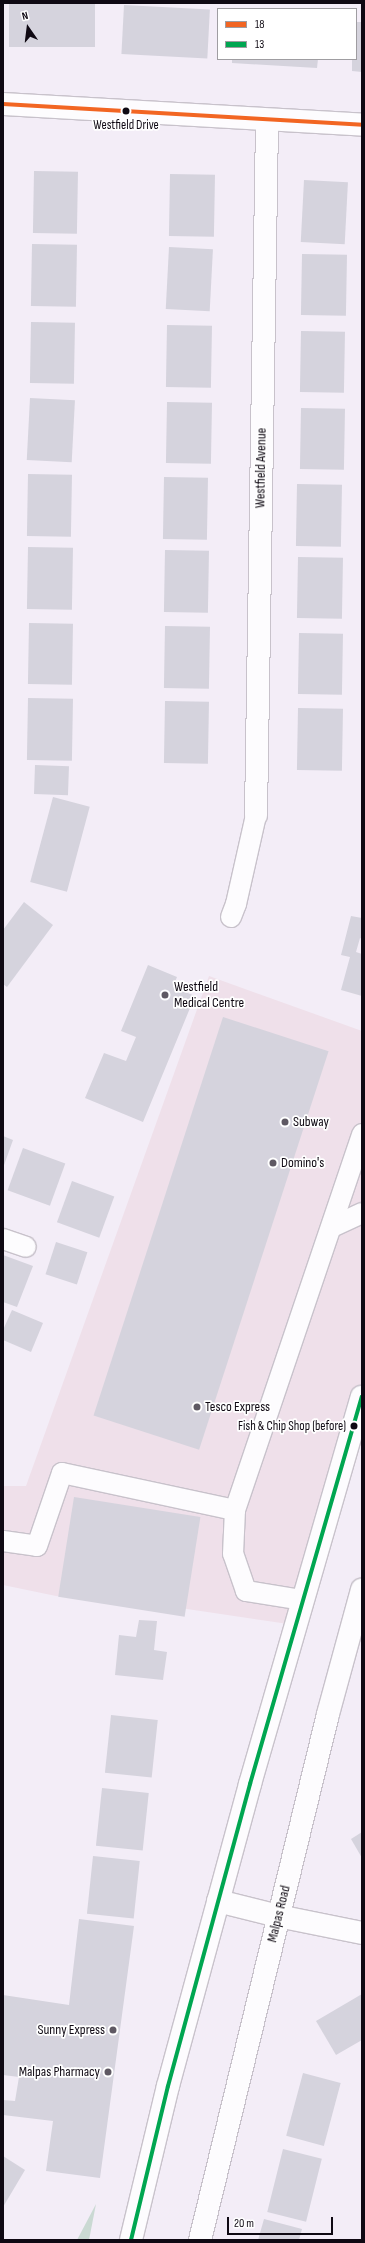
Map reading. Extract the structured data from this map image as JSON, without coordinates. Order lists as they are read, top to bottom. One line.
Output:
{"streets":{"main road":["Westfield Avenue","Malpas Road"]},"places":["Westfield Drive","Westfield Medical Centre","Subway","Domino's","Tesco Express","Fish & Chip Shop (before)","Sunny Express","Malpas Pharmacy"],"lines":["transit line 18","transit line 13"],"legend":["18","13"],"scale_bar":"20 m","north":"top"}
